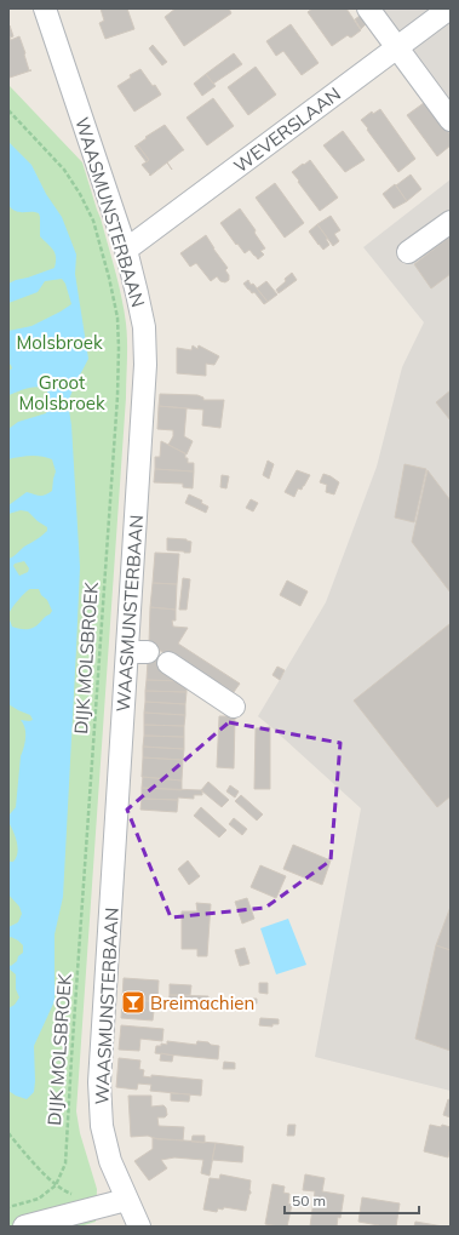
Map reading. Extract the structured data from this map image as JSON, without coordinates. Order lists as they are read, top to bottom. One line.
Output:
{"streets":{"street":["WEVERSLAAN","WAASMUNSTERBAAN"],"path":["DIJK MOLSBROEK"]},"crossings":[["WEVERSLAAN","WAASMUNSTERBAAN"]],"parks":["Molsbroek","Groot Molsbroek"],"places":{"bar":["Breimachien"]},"scale_bar":"50 m"}
